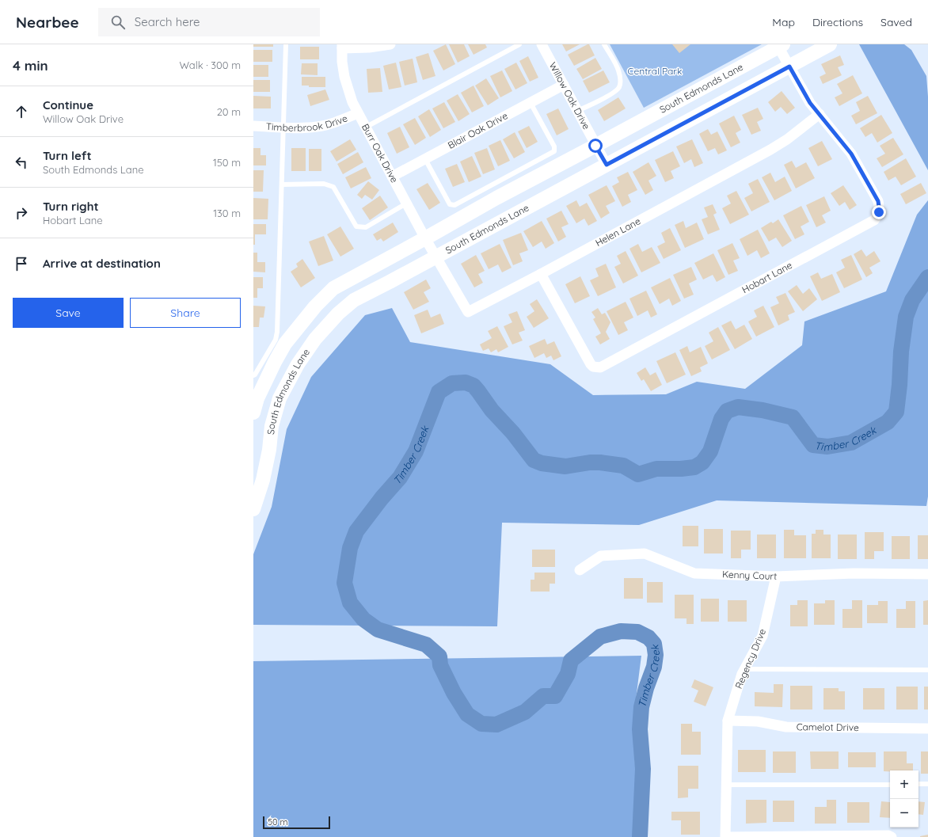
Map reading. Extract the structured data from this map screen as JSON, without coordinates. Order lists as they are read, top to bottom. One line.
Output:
{"streets":{"main road":["South Edmonds Lane"],"street":["Willow Oak Drive","Timberbrook Drive","Blair Oak Drive","Burr Oak Drive","Helen Lane","Hobart Lane","Kenny Court","Regency Drive","Camelot Drive"]},"crossings":[["South Edmonds Lane","Willow Oak Drive"],["South Edmonds Lane","Burr Oak Drive"],["South Edmonds Lane","Helen Lane"],["South Edmonds Lane","Hobart Lane"],["Willow Oak Drive","Blair Oak Drive"],["Timberbrook Drive","Burr Oak Drive"],["Blair Oak Drive","Burr Oak Drive"],["Burr Oak Drive","Helen Lane"],["Helen Lane","Hobart Lane"],["Kenny Court","Regency Drive"],["Regency Drive","Camelot Drive"]],"water":["Timber Creek"],"parks":["Central Park"],"scale_bar":"50 m","page":{"header":"Nearbee","search":"Search here","nav":["Map","Directions","Saved"],"heading":["4 min","Walk · 300 m"],"list":[["Continue","Willow Oak Drive","20 m"],["Turn left","South Edmonds Lane","150 m"],["Turn right","Hobart Lane","130 m"],"Arrive at destination"],"buttons":["Save","Share"],"map_buttons":["+","−"],"scale":"50 m"}}
